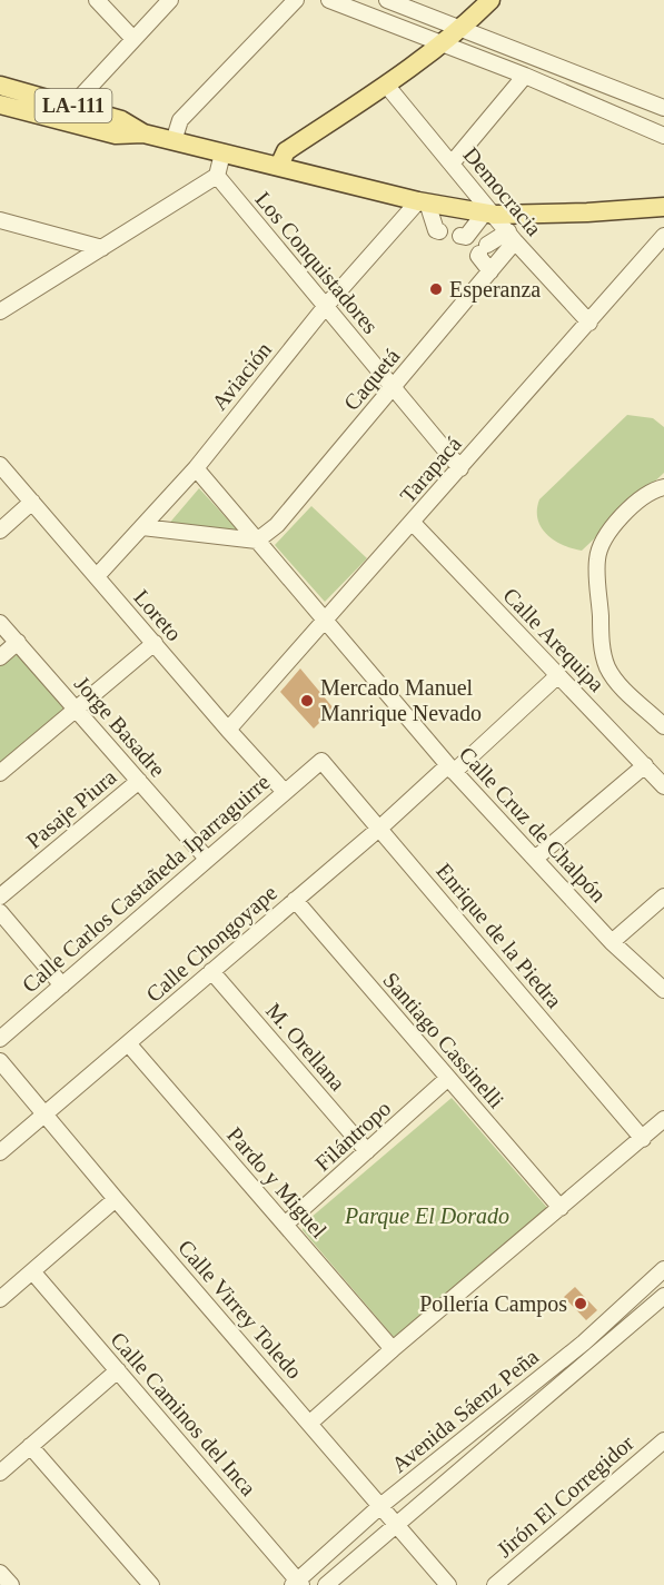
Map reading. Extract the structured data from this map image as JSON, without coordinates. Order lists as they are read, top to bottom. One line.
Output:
{"streets":{"main road":["LA-111"],"street":["Democracia","Los Conquistadores","Aviación","Caquetá","Tarapacá","Loreto","Calle Arequipa","Jorge Basadre","Pasaje Piura","Calle Cruz de Chalpón","Calle Carlos Castañeda Iparraguirre","Enrique de la Piedra","Calle Chongoyape","Santiago Cassinelli","M. Orellana","Filántropo","Pardo y Miguel","Calle Virrey Toledo","Avenida Sáenz Peña","Calle Caminos del Inca","Jirón El Corregidor"]},"crossings":[["Democracia","Caquetá"],["Democracia","Tarapacá"],["Los Conquistadores","Aviación"],["Los Conquistadores","Caquetá"],["Los Conquistadores","Tarapacá"],["Aviación","Loreto"],["Aviación","Calle Cruz de Chalpón"],["Caquetá","Calle Cruz de Chalpón"],["Tarapacá","Loreto"],["Tarapacá","Calle Arequipa"],["Tarapacá","Calle Cruz de Chalpón"],["Loreto","Calle Carlos Castañeda Iparraguirre"],["Calle Arequipa","Calle Chongoyape"],["Jorge Basadre","Pasaje Piura"],["Jorge Basadre","Calle Carlos Castañeda Iparraguirre"],["Calle Cruz de Chalpón","Calle Chongoyape"],["Calle Carlos Castañeda Iparraguirre","Enrique de la Piedra"],["Enrique de la Piedra","Calle Chongoyape"],["Calle Chongoyape","Santiago Cassinelli"],["Calle Chongoyape","M. Orellana"],["Calle Chongoyape","Pardo y Miguel"],["Calle Chongoyape","Calle Virrey Toledo"],["Santiago Cassinelli","Filántropo"],["M. Orellana","Filántropo"],["Filántropo","Pardo y Miguel"],["Calle Virrey Toledo","Avenida Sáenz Peña"],["Avenida Sáenz Peña","Calle Caminos del Inca"]],"parks":["Parque El Dorado"],"places":["Esperanza","Mercado Manuel Manrique Nevado","Pollería Campos"]}
